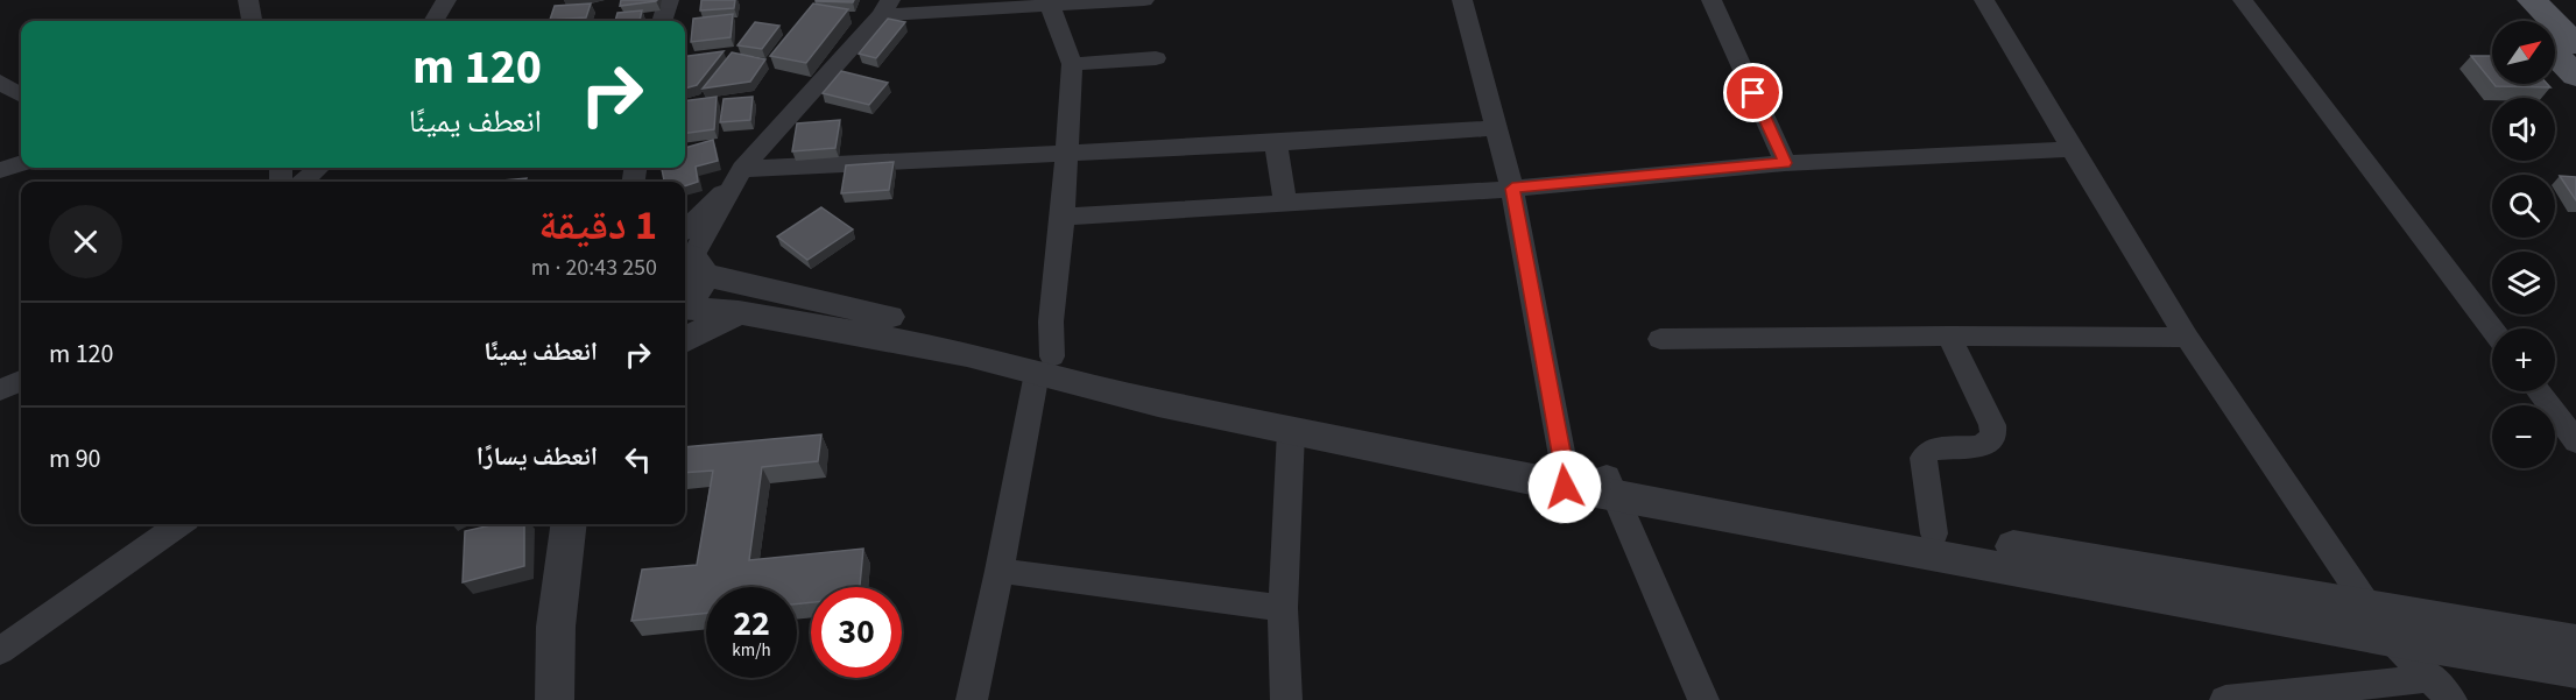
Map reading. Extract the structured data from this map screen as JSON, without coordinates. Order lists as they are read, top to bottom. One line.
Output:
{"north":"top right","page":{"map_buttons":["+","−"],"turn":["120 m","انعطف يمينًا"],"heading":["1 دقيقة","250 m · 20:43"],"list":[{"name":"انعطف يمينًا","value":"120 m"},{"name":"انعطف يسارًا","value":"90 m"}],"speed":"22 km/h","limit":"30"}}
